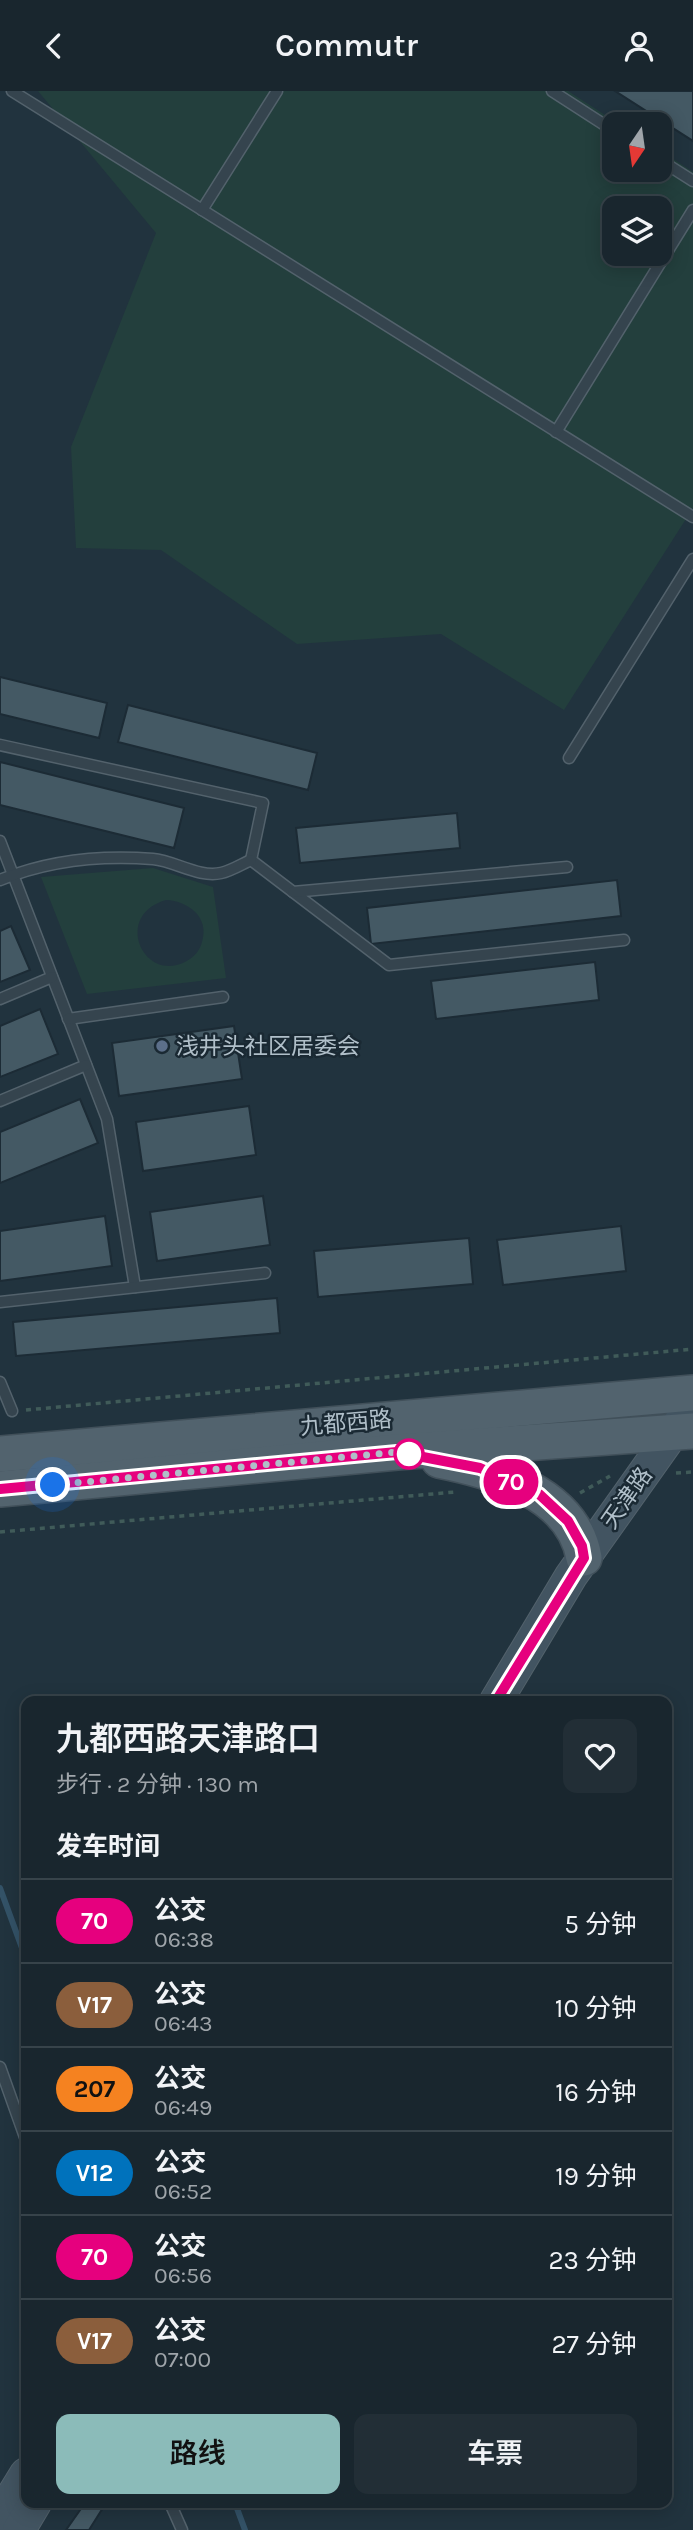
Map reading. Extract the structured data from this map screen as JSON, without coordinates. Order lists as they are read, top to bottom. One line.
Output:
{"streets":{"main road":["九都西路","天津路"]},"crossings":[["九都西路","天津路"]],"places":["浅井头社区居委会"],"lines":["bus line 70"],"north":"bottom","page":{"header":"Commutr","on_map":"70","heading":[["九都西路天津路口","步行 · 2 分钟 · 130 m"],"发车时间"],"list":[{"mark":"70","name":"公交","note":"06:38","value":"5 分钟"},{"mark":"V17","name":"公交","note":"06:43","value":"10 分钟"},{"mark":"207","name":"公交","note":"06:49","value":"16 分钟"},{"mark":"V12","name":"公交","note":"06:52","value":"19 分钟"},{"mark":"70","name":"公交","note":"06:56","value":"23 分钟"},{"mark":"V17","name":"公交","note":"07:00","value":"27 分钟"}],"buttons":["路线","车票"]}}
